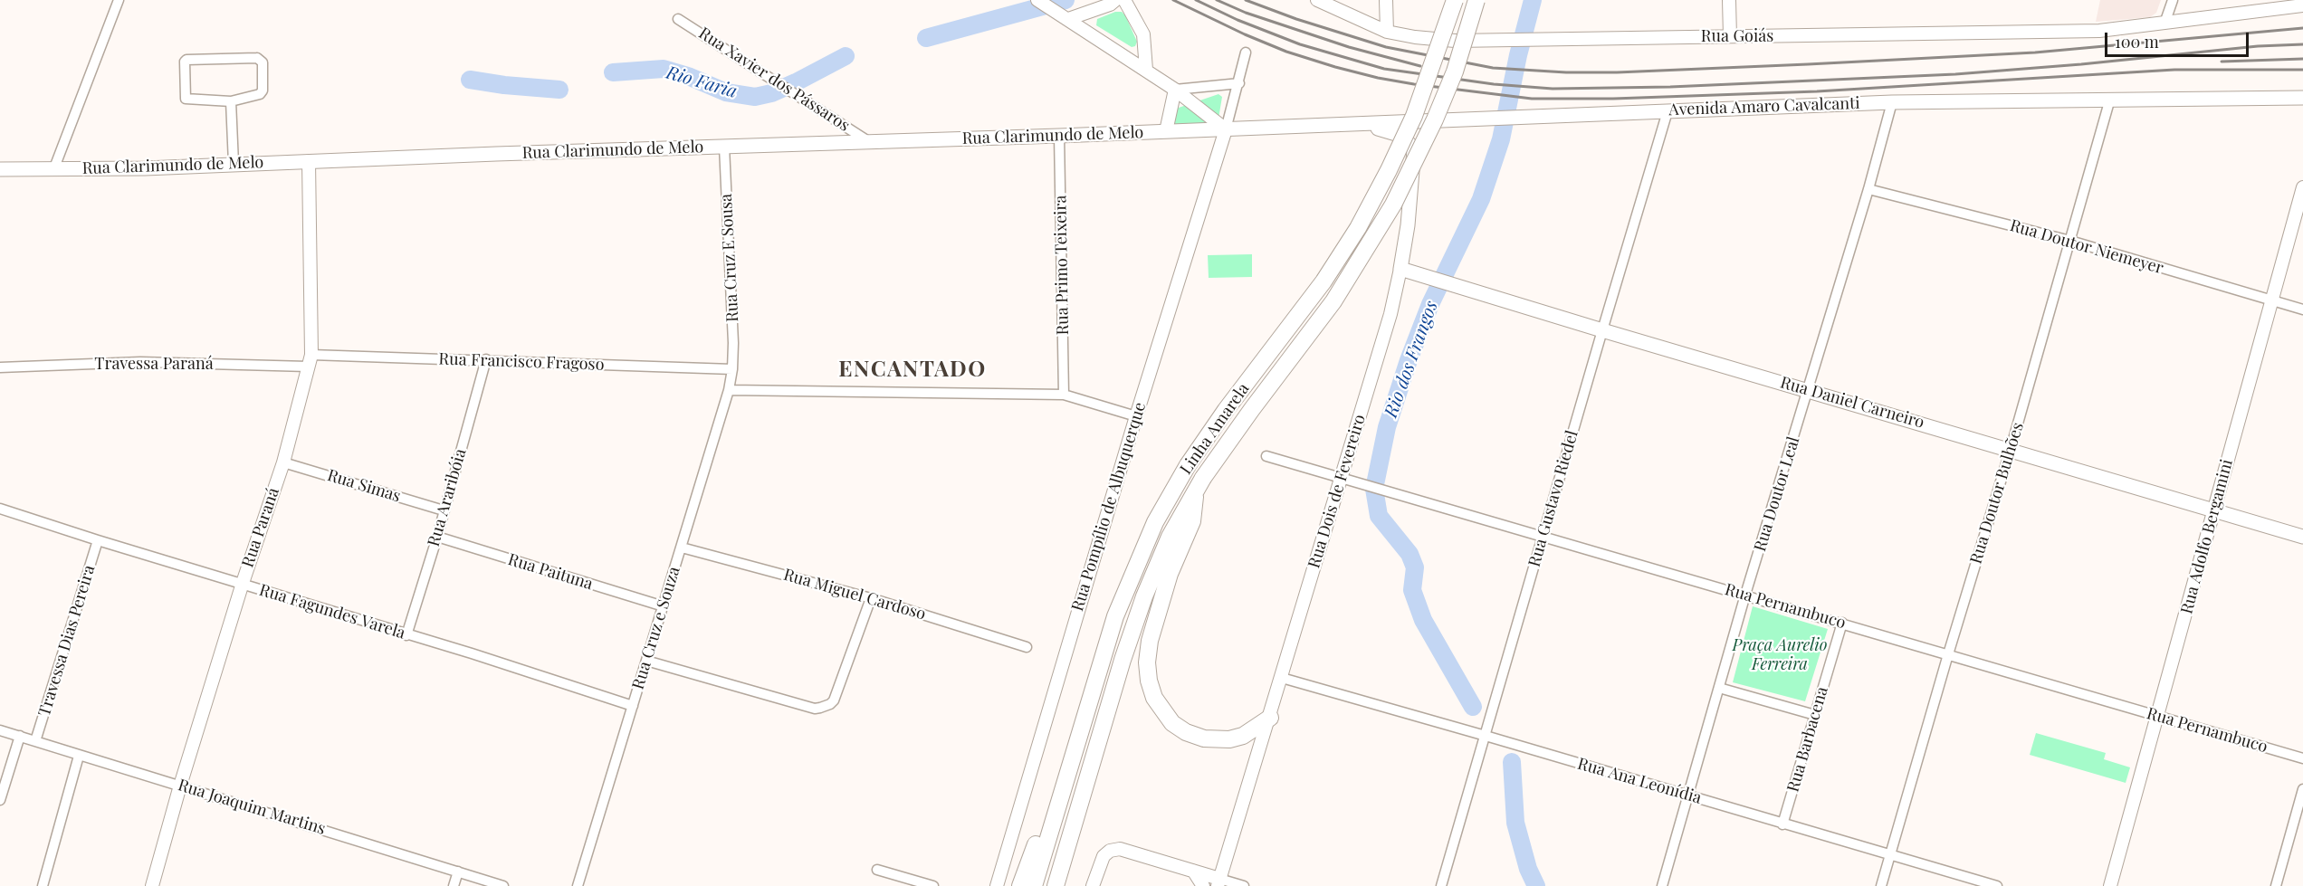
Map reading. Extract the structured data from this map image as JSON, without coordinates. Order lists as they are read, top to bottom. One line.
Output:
{"streets":{"highway":["Linha Amarela"],"main road":["Avenida Amaro Cavalcanti","Rua Clarimundo de Melo","Rua Daniel Carneiro","Rua Dois de Fevereiro"],"street":["Rua Goiás","Rua Xavier dos Pássaros","Rua Doutor Niemeyer","Rua Cruz E Sousa","Rua Primo Teixeira","Rua Francisco Fragoso","Travessa Paraná","Rua Simas","Rua Doutor Bulhões","Rua Doutor Leal","Rua Araribóia","Rua Gustavo Riedel","Rua Pompílio de Albuquerque","Rua Paraná","Rua Adolfo Bergamini","Rua Paituna","Rua Miguel Cardoso","Rua Pernambuco","Rua Fagundes Varela","Rua Cruz e Souza","Travessa Dias Pereira","Rua Barbacena","Rua Ana Leonídia","Rua Joaquim Martins"]},"crossings":[["Rua Xavier dos Pássaros","Rua Clarimundo de Melo"],["Avenida Amaro Cavalcanti","Rua Clarimundo de Melo"],["Avenida Amaro Cavalcanti","Rua Doutor Bulhões"],["Avenida Amaro Cavalcanti","Rua Doutor Leal"],["Avenida Amaro Cavalcanti","Rua Gustavo Riedel"],["Avenida Amaro Cavalcanti","Rua Pompílio de Albuquerque"],["Rua Clarimundo de Melo","Rua Cruz E Sousa"],["Rua Clarimundo de Melo","Rua Primo Teixeira"],["Rua Clarimundo de Melo","Rua Pompílio de Albuquerque"],["Rua Clarimundo de Melo","Rua Paraná"],["Rua Doutor Niemeyer","Rua Doutor Bulhões"],["Rua Doutor Niemeyer","Rua Doutor Leal"],["Rua Doutor Niemeyer","Rua Adolfo Bergamini"],["Rua Cruz E Sousa","Rua Francisco Fragoso"],["Rua Cruz E Sousa","Rua Cruz e Souza"],["Rua Francisco Fragoso","Travessa Paraná"],["Rua Francisco Fragoso","Rua Araribóia"],["Rua Francisco Fragoso","Rua Paraná"],["Rua Francisco Fragoso","Rua Cruz e Souza"],["Travessa Paraná","Rua Paraná"],["Rua Daniel Carneiro","Rua Dois de Fevereiro"],["Rua Daniel Carneiro","Rua Doutor Bulhões"],["Rua Daniel Carneiro","Rua Doutor Leal"],["Rua Daniel Carneiro","Rua Gustavo Riedel"],["Rua Daniel Carneiro","Rua Adolfo Bergamini"],["Rua Simas","Rua Araribóia"],["Rua Simas","Rua Paraná"],["Rua Dois de Fevereiro","Rua Pernambuco"],["Rua Dois de Fevereiro","Rua Ana Leonídia"],["Rua Doutor Bulhões","Rua Pernambuco"],["Rua Doutor Bulhões","Rua Ana Leonídia"],["Rua Doutor Leal","Rua Pernambuco"],["Rua Doutor Leal","Rua Ana Leonídia"],["Rua Araribóia","Rua Paituna"],["Rua Araribóia","Rua Fagundes Varela"],["Rua Gustavo Riedel","Rua Pernambuco"],["Rua Gustavo Riedel","Rua Ana Leonídia"],["Rua Paraná","Rua Fagundes Varela"],["Rua Paraná","Rua Joaquim Martins"],["Rua Adolfo Bergamini","Rua Pernambuco"],["Rua Paituna","Rua Cruz e Souza"],["Rua Miguel Cardoso","Rua Cruz e Souza"],["Rua Pernambuco","Rua Barbacena"],["Rua Fagundes Varela","Rua Cruz e Souza"],["Rua Fagundes Varela","Travessa Dias Pereira"],["Travessa Dias Pereira","Rua Joaquim Martins"],["Rua Barbacena","Rua Ana Leonídia"]],"districts":["ENCANTADO"],"water":["Rio Faria","Rio dos Frangos"],"parks":["Praça Aurelio Ferreira"],"scale_bar":"100 m"}
